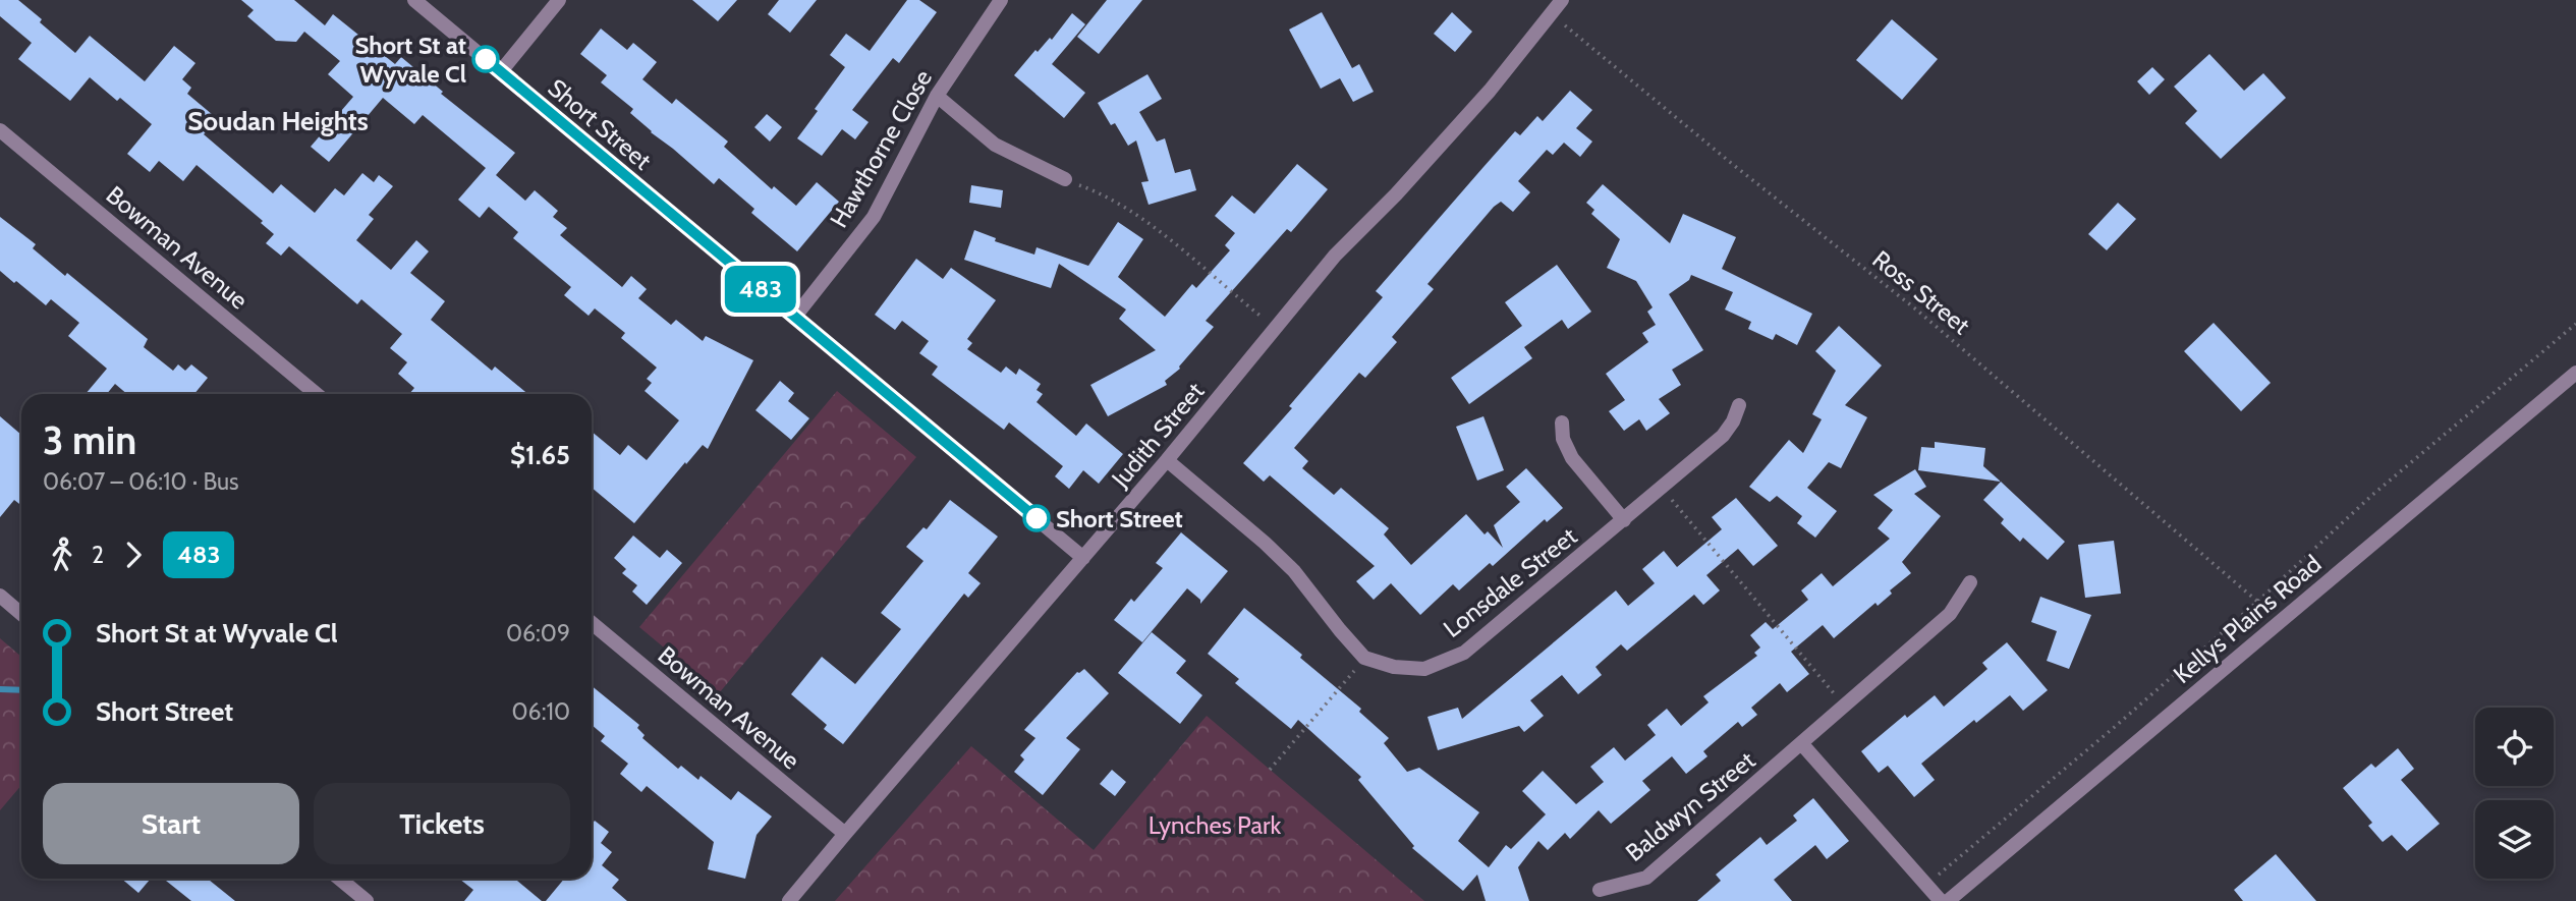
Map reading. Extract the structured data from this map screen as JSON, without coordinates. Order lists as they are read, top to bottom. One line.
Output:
{"streets":{"street":["Short Street","Hawthorne Close","Bowman Avenue","Judith Street","Lonsdale Street","Kellys Plains Road","Baldwyn Street"],"path":["Ross Street"]},"crossings":[["Short Street","Hawthorne Close"],["Short Street","Judith Street"],["Bowman Avenue","Judith Street"],["Ross Street","Judith Street"],["Ross Street","Kellys Plains Road"],["Judith Street","Lonsdale Street"]],"districts":["Soudan Heights"],"parks":["Lynches Park"],"places":["Short St at Wyvale Cl","Short Street"],"lines":["bus line 483"],"page":{"on_map":"483","heading":["3 min","06:07 – 06:10 · Bus","$1.65"],"legs":["2","483"],"list":[{"name":"Short St at Wyvale Cl","value":"06:09"},{"name":"Short Street","value":"06:10"}],"buttons":["Start","Tickets"]}}
